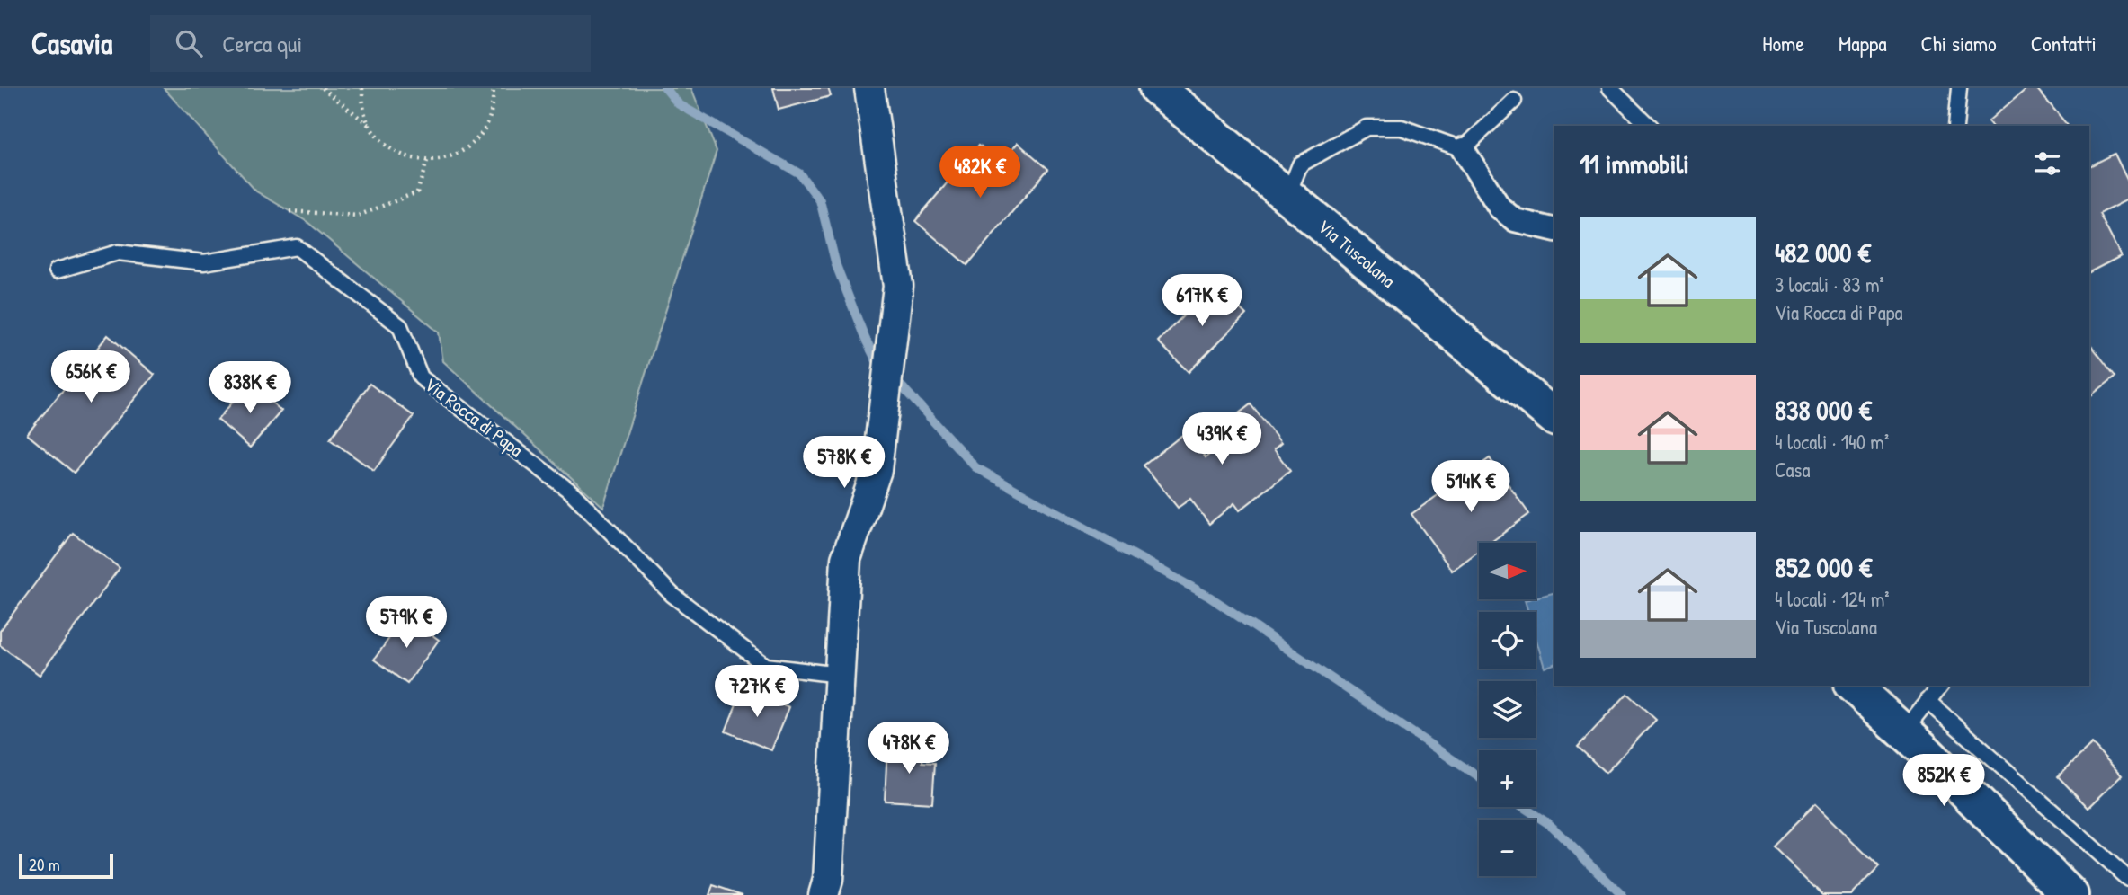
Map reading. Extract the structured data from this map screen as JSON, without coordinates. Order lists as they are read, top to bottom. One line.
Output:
{"streets":{"main road":["Via Tuscolana"],"lane":["Via Rocca di Papa"]},"scale_bar":"20 m","north":"right","page":{"header":"Casavia","search":"Cerca qui","nav":["Home","Mappa","Chi siamo","Contatti"],"heading":"11 immobili","price":["482K €","617K €","656K €","838K €","439K €","578K €","514K €","579K €","727K €","478K €","852K €"],"list":[{"name":"482 000 €","note":"3 locali · 83 m² · Via Rocca di Papa"},{"name":"838 000 €","note":"4 locali · 140 m² · Casa"},{"name":"852 000 €","note":"4 locali · 124 m² · Via Tuscolana"}],"map_buttons":["+","−"],"scale":"20 m"}}
